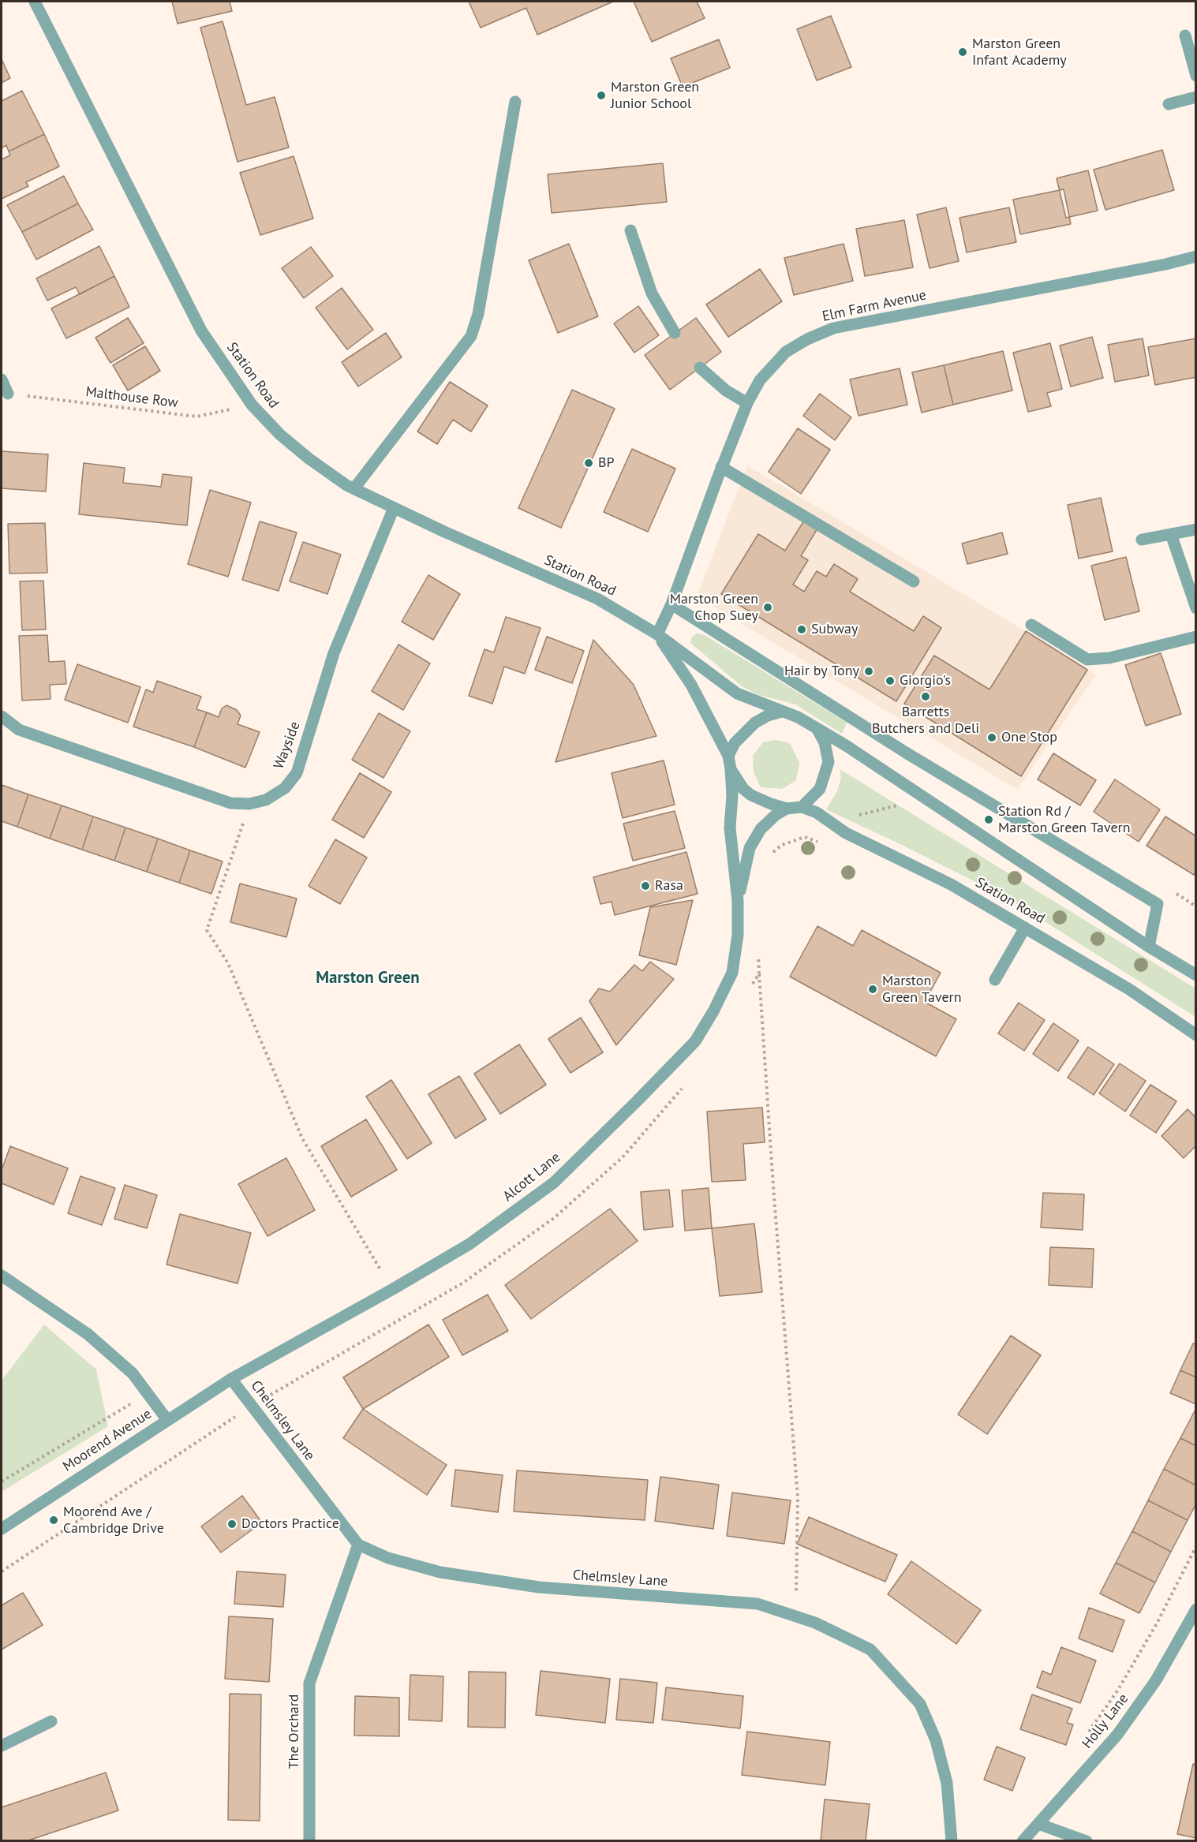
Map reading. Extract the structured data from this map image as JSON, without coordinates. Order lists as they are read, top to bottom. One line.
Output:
{"streets":{"street":["Elm Farm Avenue","Station Road","Wayside","Alcott Lane","Chelmsley Lane","Moorend Avenue","Holly Lane","The Orchard"],"path":["Malthouse Row"]},"crossings":[["Elm Farm Avenue","Station Road"],["Station Road","Malthouse Row"],["Station Road","Wayside"],["Alcott Lane","Chelmsley Lane"],["Alcott Lane","Moorend Avenue"],["Chelmsley Lane","Moorend Avenue"],["Chelmsley Lane","The Orchard"]],"districts":["Marston Green"],"places":["Marston Green Infant Academy","Marston Green Junior School","BP","Marston Green Chop Suey","Subway","Hair by Tony","Giorgio's","Barretts Butchers and Deli","One Stop","Station Rd / Marston Green Tavern","Rasa","Marston Green Tavern","Moorend Ave / Cambridge Drive","Doctors Practice"]}
